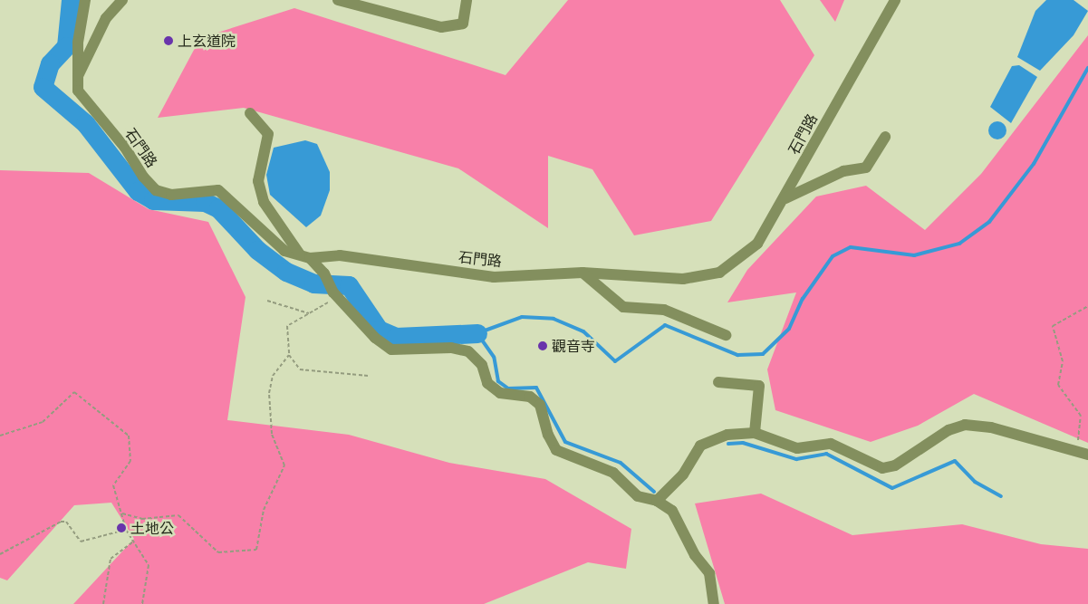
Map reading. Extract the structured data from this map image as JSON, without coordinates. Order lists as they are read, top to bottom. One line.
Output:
{"streets":{"street":["石門路"]},"places":["上玄道院","觀音寺","土地公"]}
